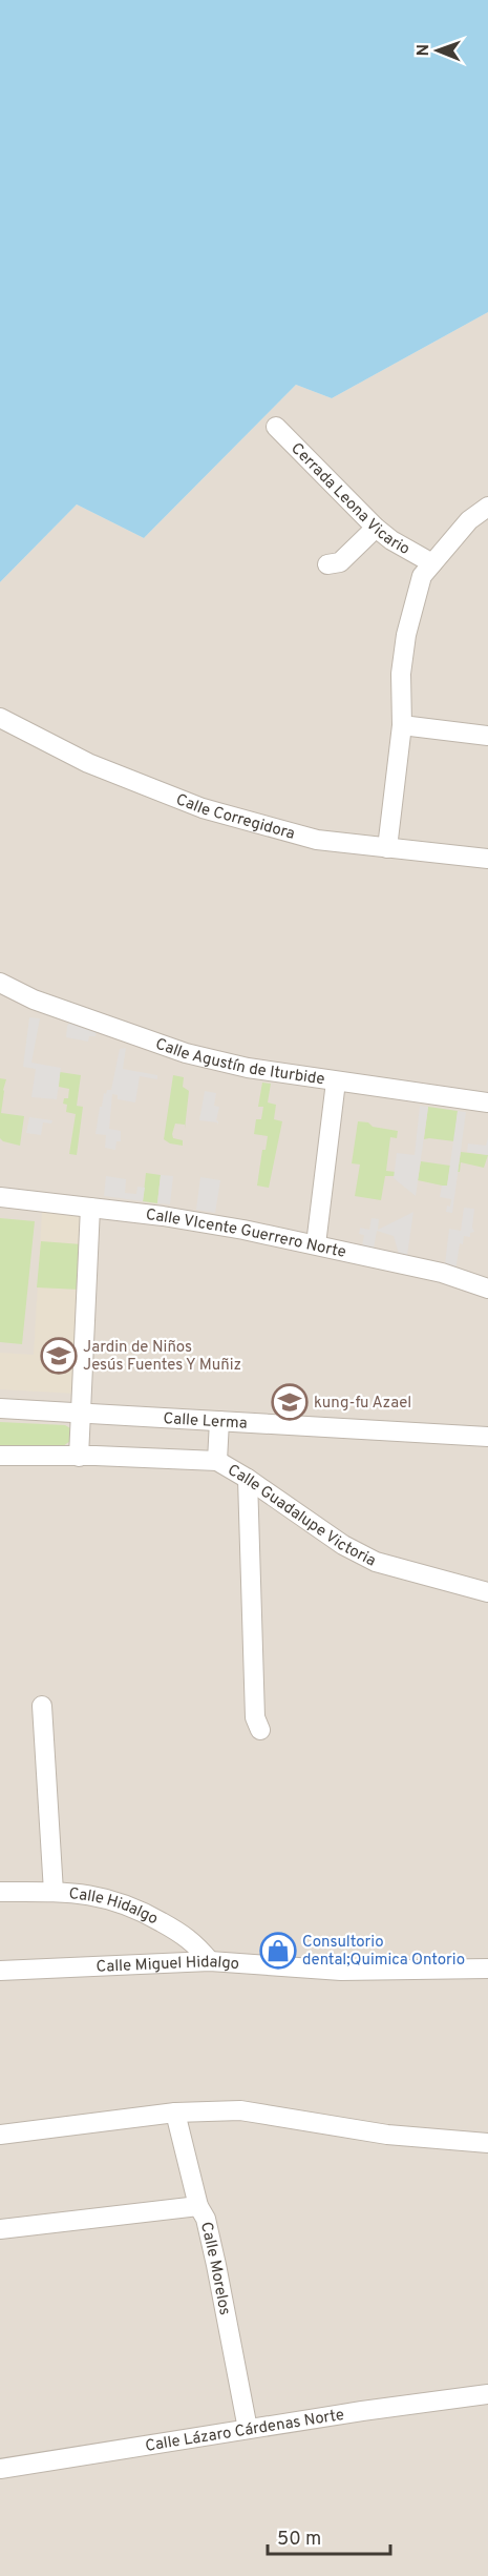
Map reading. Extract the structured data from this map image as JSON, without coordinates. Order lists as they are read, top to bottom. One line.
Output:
{"streets":{"street":["Cerrada Leona Vicario","Calle Corregidora","Calle Agustín de Iturbide","Calle VIcente Guerrero Norte","Calle Lerma","Calle Guadalupe Victoria","Calle Hidalgo","Calle Miguel Hidalgo","Calle Morelos","Calle Lázaro Cárdenas Norte"]},"crossings":[["Calle Hidalgo","Calle Miguel Hidalgo"],["Calle Morelos","Calle Lázaro Cárdenas Norte"]],"places":{"school or university":["Jardin de Niños Jesús Fuentes Y Muñiz","kung-fu Azael"],"shop":["Consultorio dental;Quimica Ontorio"]},"scale_bar":"50 m","north":"left"}
